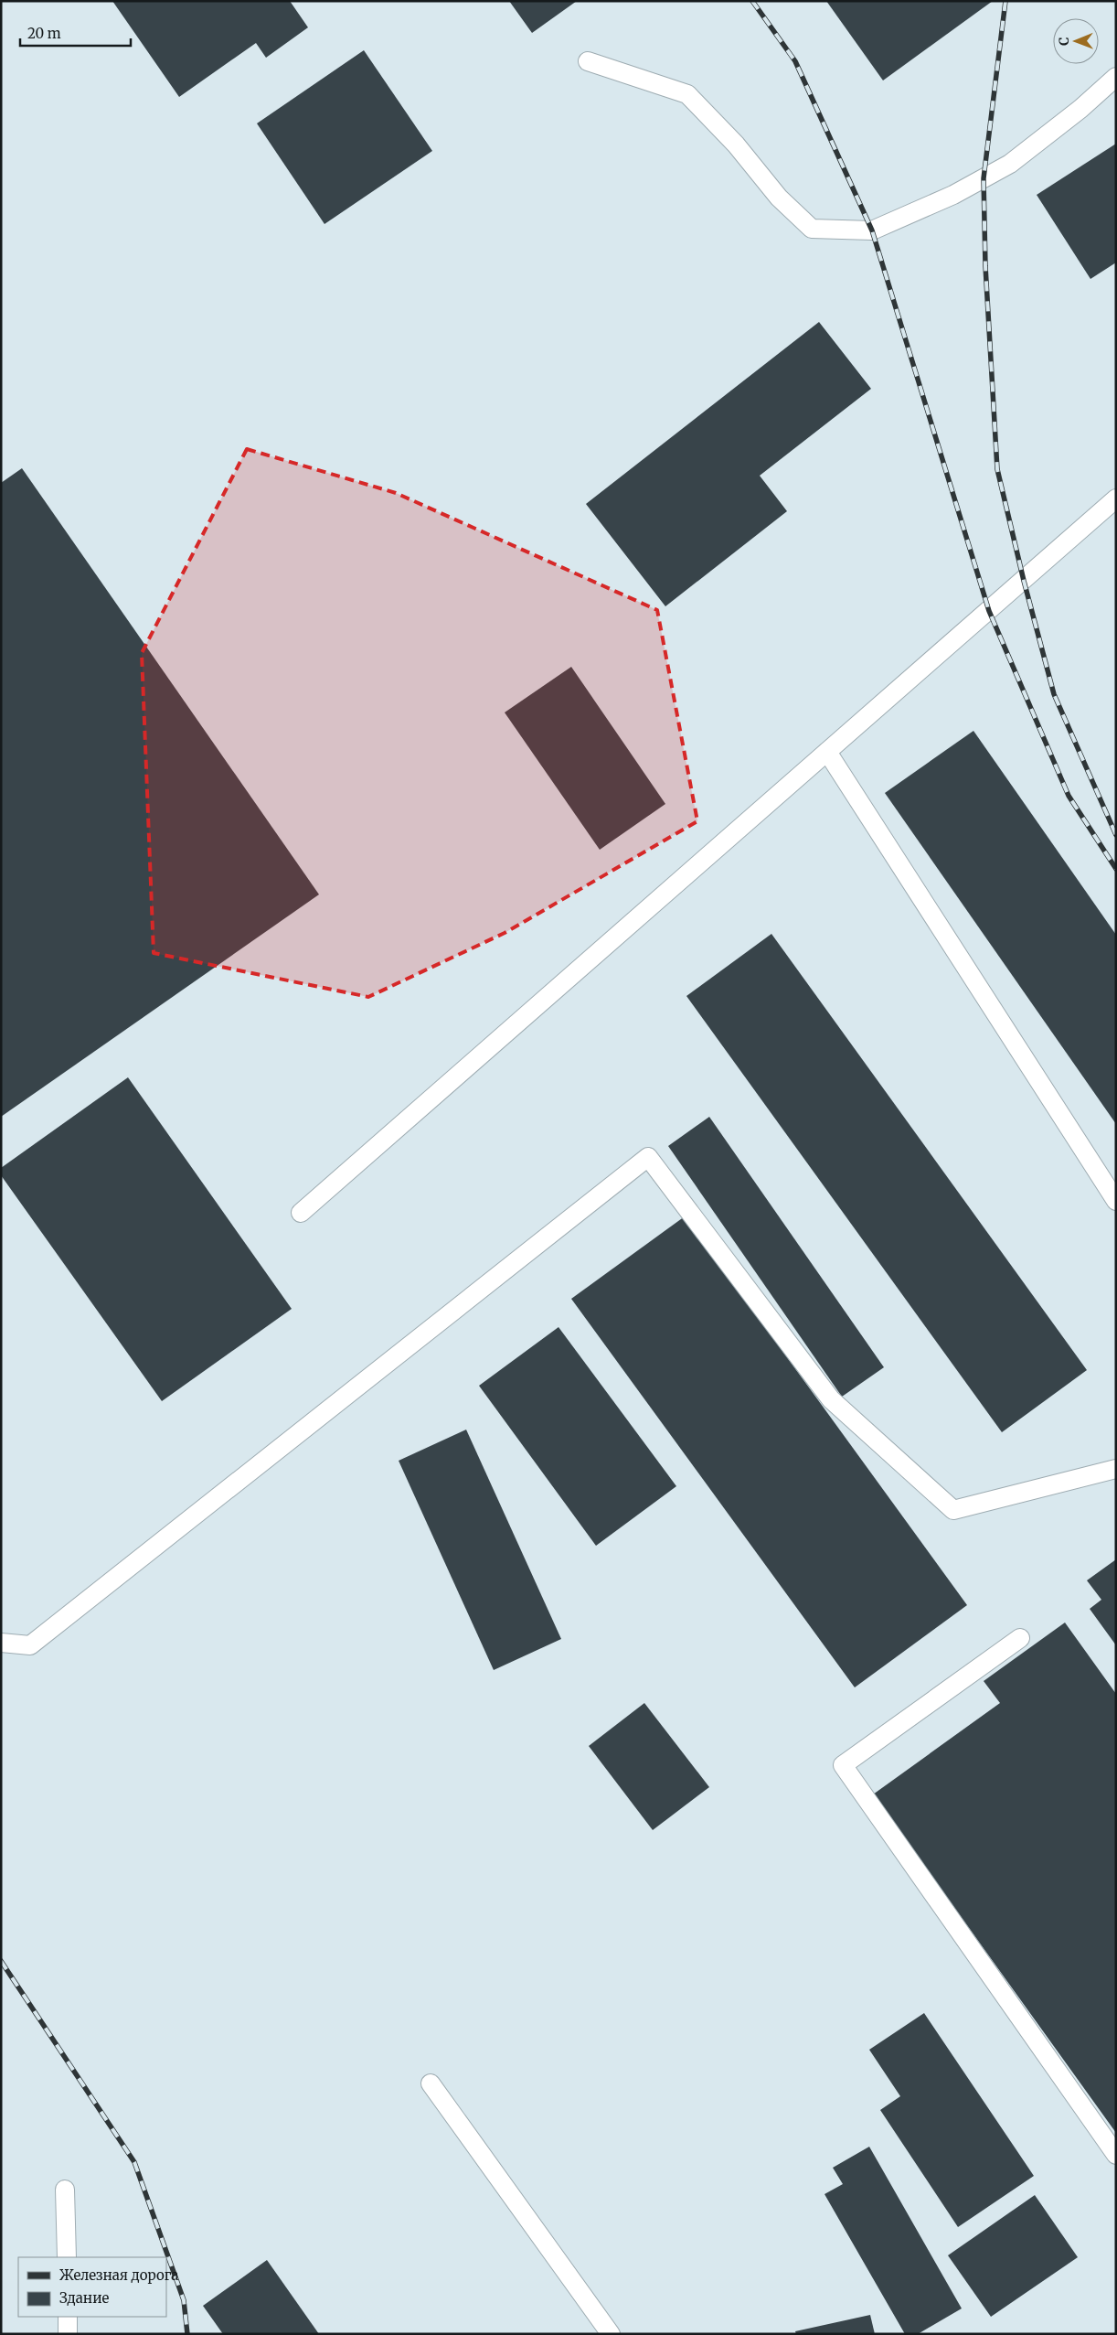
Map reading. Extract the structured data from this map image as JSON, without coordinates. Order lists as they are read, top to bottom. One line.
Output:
{"legend":["Железная дорога","Здание"],"scale_bar":"20 m","north":"left"}
